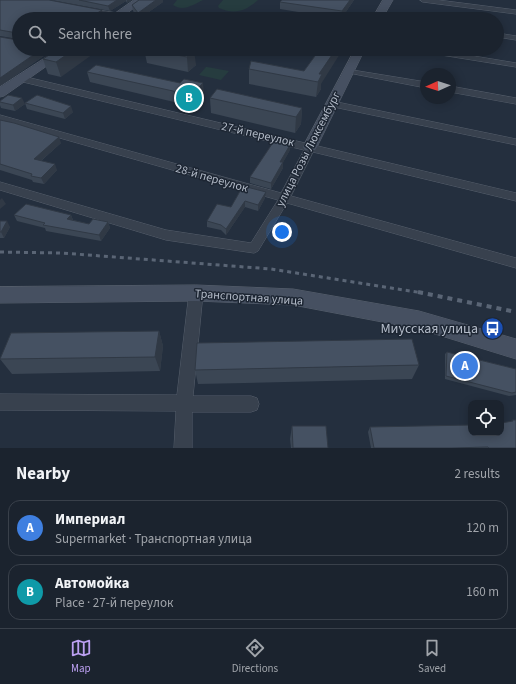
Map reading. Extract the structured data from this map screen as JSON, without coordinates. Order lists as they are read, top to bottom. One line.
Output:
{"streets":{"main road":["улица Розы Люксембург","Транспортная улица"],"street":["27-й переулок","28-й переулок"]},"crossings":[["27-й переулок","улица Розы Люксембург"],["улица Розы Люксембург","28-й переулок"]],"places":{"bus stop":["Миусская улица"]},"north":"left","page":{"search":"Search here","pins":["B","A"],"heading":["Nearby","2 results"],"list":[{"mark":"A","name":"Империал","note":"Supermarket · Транспортная улица","value":"120 m"},{"mark":"B","name":"Автомойка","note":"Place · 27-й переулок","value":"160 m"}],"nav":["Map","Directions","Saved"]}}
